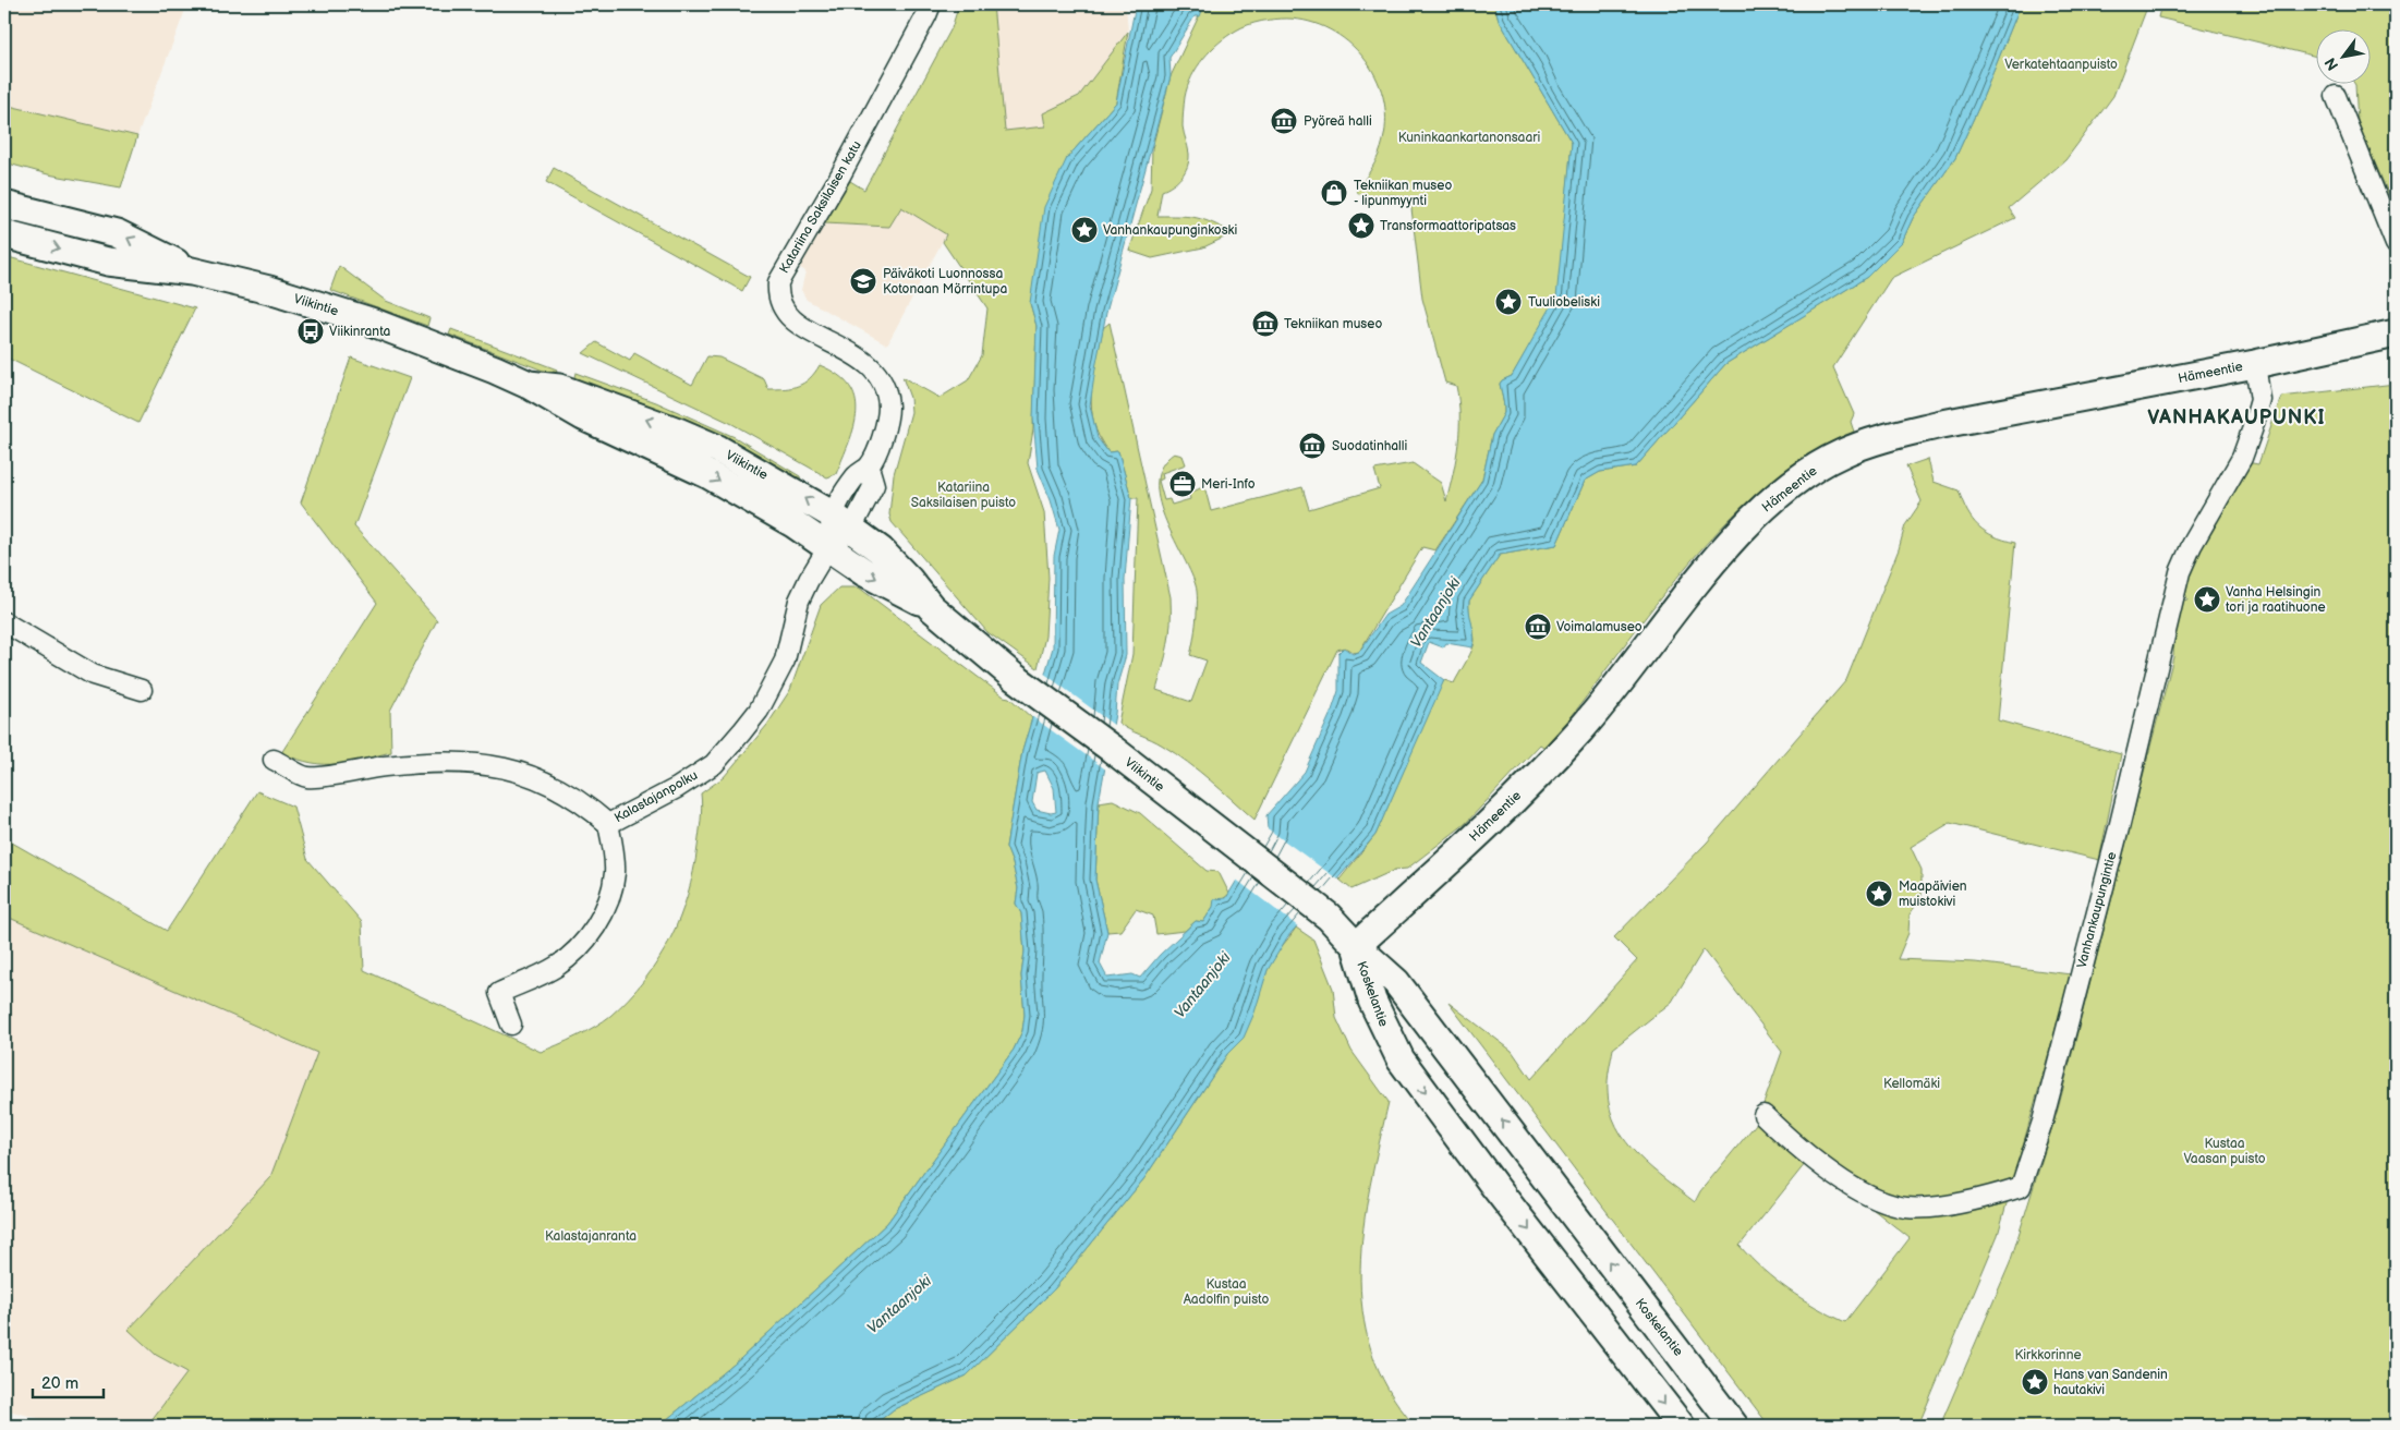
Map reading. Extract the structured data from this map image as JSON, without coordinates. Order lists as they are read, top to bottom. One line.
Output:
{"streets":{"main road":["Viikintie","Hämeentie","Koskelantie"],"street":["Katariina Saksilaisen katu","Kalastajanpolku","Vanhankaupungintie"]},"crossings":[["Katariina Saksilaisen katu","Viikintie"],["Katariina Saksilaisen katu","Kalastajanpolku"],["Viikintie","Hämeentie"],["Viikintie","Kalastajanpolku"],["Viikintie","Koskelantie"],["Hämeentie","Vanhankaupungintie"],["Hämeentie","Koskelantie"]],"districts":["VANHAKAUPUNKI"],"water":["Vantaanjoki"],"parks":["Verkatehtaanpuisto","Kuninkaankartanonsaari","Katariina Saksilaisen puisto","Kellomäki","Kustaa Vaasan puisto","Kalastajanranta","Kustaa Aadolfin puisto","Kirkkorinne"],"places":{"museum":["Pyöreä halli","Tekniikan museo","Suodatinhalli","Voimalamuseo"],"shop":["Tekniikan museo - lipunmyynti"],"place":["Transformaattoripatsas","Vanhankaupunginkoski","Tuuliobeliski","Vanha Helsingin tori ja raatihuone","Maapäivien muistokivi","Hans van Sandenin hautakivi"],"school or university":["Päiväkoti Luonnossa Kotonaan Mörrintupa"],"bus stop":["Viikinranta"],"office":["Meri-Info"]},"scale_bar":"20 m","north":"bottom left"}
